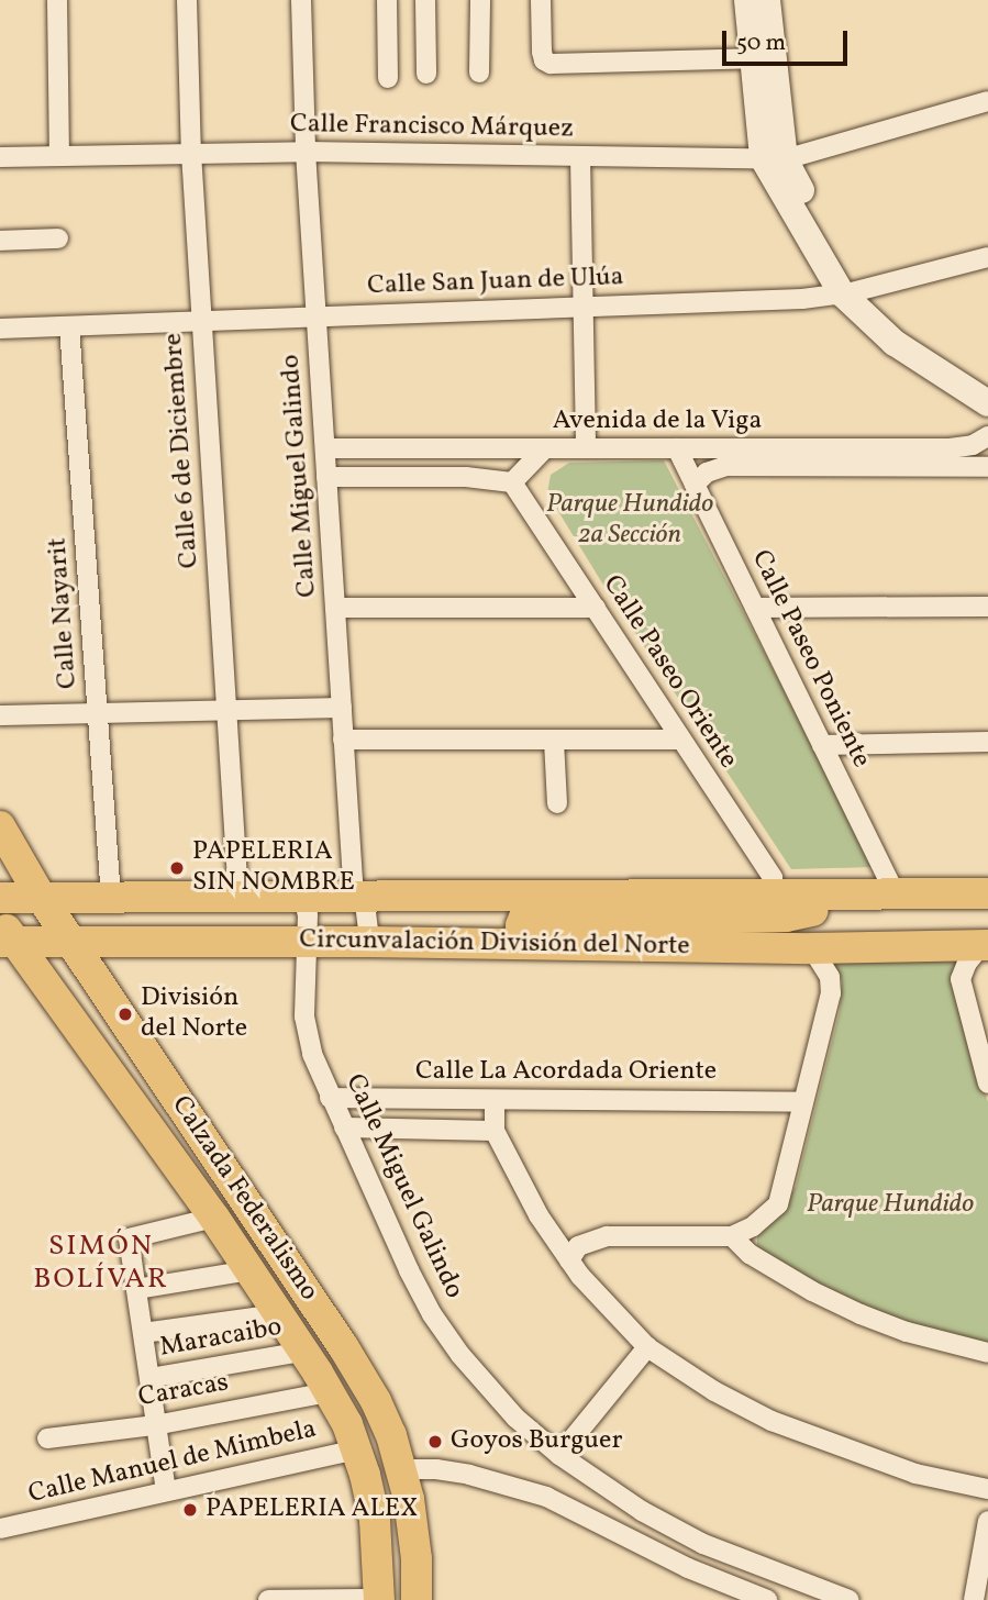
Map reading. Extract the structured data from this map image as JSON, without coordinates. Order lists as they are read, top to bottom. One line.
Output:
{"streets":{"main road":["Circunvalación División del Norte","Calzada Federalismo"],"street":["Calle Francisco Márquez","Calle San Juan de Ulúa","Avenida de la Viga","Calle 6 de Diciembre","Calle Miguel Galindo","Calle Nayarit","Calle Paseo Poniente","Calle Paseo Oriente","Calle La Acordada Oriente","Maracaibo","Caracas","Calle Manuel de Mimbela"]},"crossings":[["Calle Francisco Márquez","Calle 6 de Diciembre"],["Calle Francisco Márquez","Calle Miguel Galindo"],["Calle San Juan de Ulúa","Calle 6 de Diciembre"],["Calle San Juan de Ulúa","Calle Miguel Galindo"],["Calle San Juan de Ulúa","Calle Nayarit"],["Avenida de la Viga","Calle Miguel Galindo"],["Avenida de la Viga","Calle Paseo Poniente"],["Calle 6 de Diciembre","Circunvalación División del Norte"],["Calle Miguel Galindo","Circunvalación División del Norte"],["Calle Miguel Galindo","Calle La Acordada Oriente"],["Calle Nayarit","Circunvalación División del Norte"],["Calle Paseo Poniente","Circunvalación División del Norte"],["Calle Paseo Oriente","Circunvalación División del Norte"],["Circunvalación División del Norte","Calzada Federalismo"],["Calzada Federalismo","Maracaibo"],["Calzada Federalismo","Caracas"],["Calzada Federalismo","Calle Manuel de Mimbela"]],"districts":["SIMÓN BOLÍVAR"],"parks":["Parque Hundido 2a Sección","Parque Hundido"],"places":["PAPELERIA SIN NOMBRE","División del Norte","Goyos Burguer","PAPELERIA ALEX"],"scale_bar":"50 m"}
